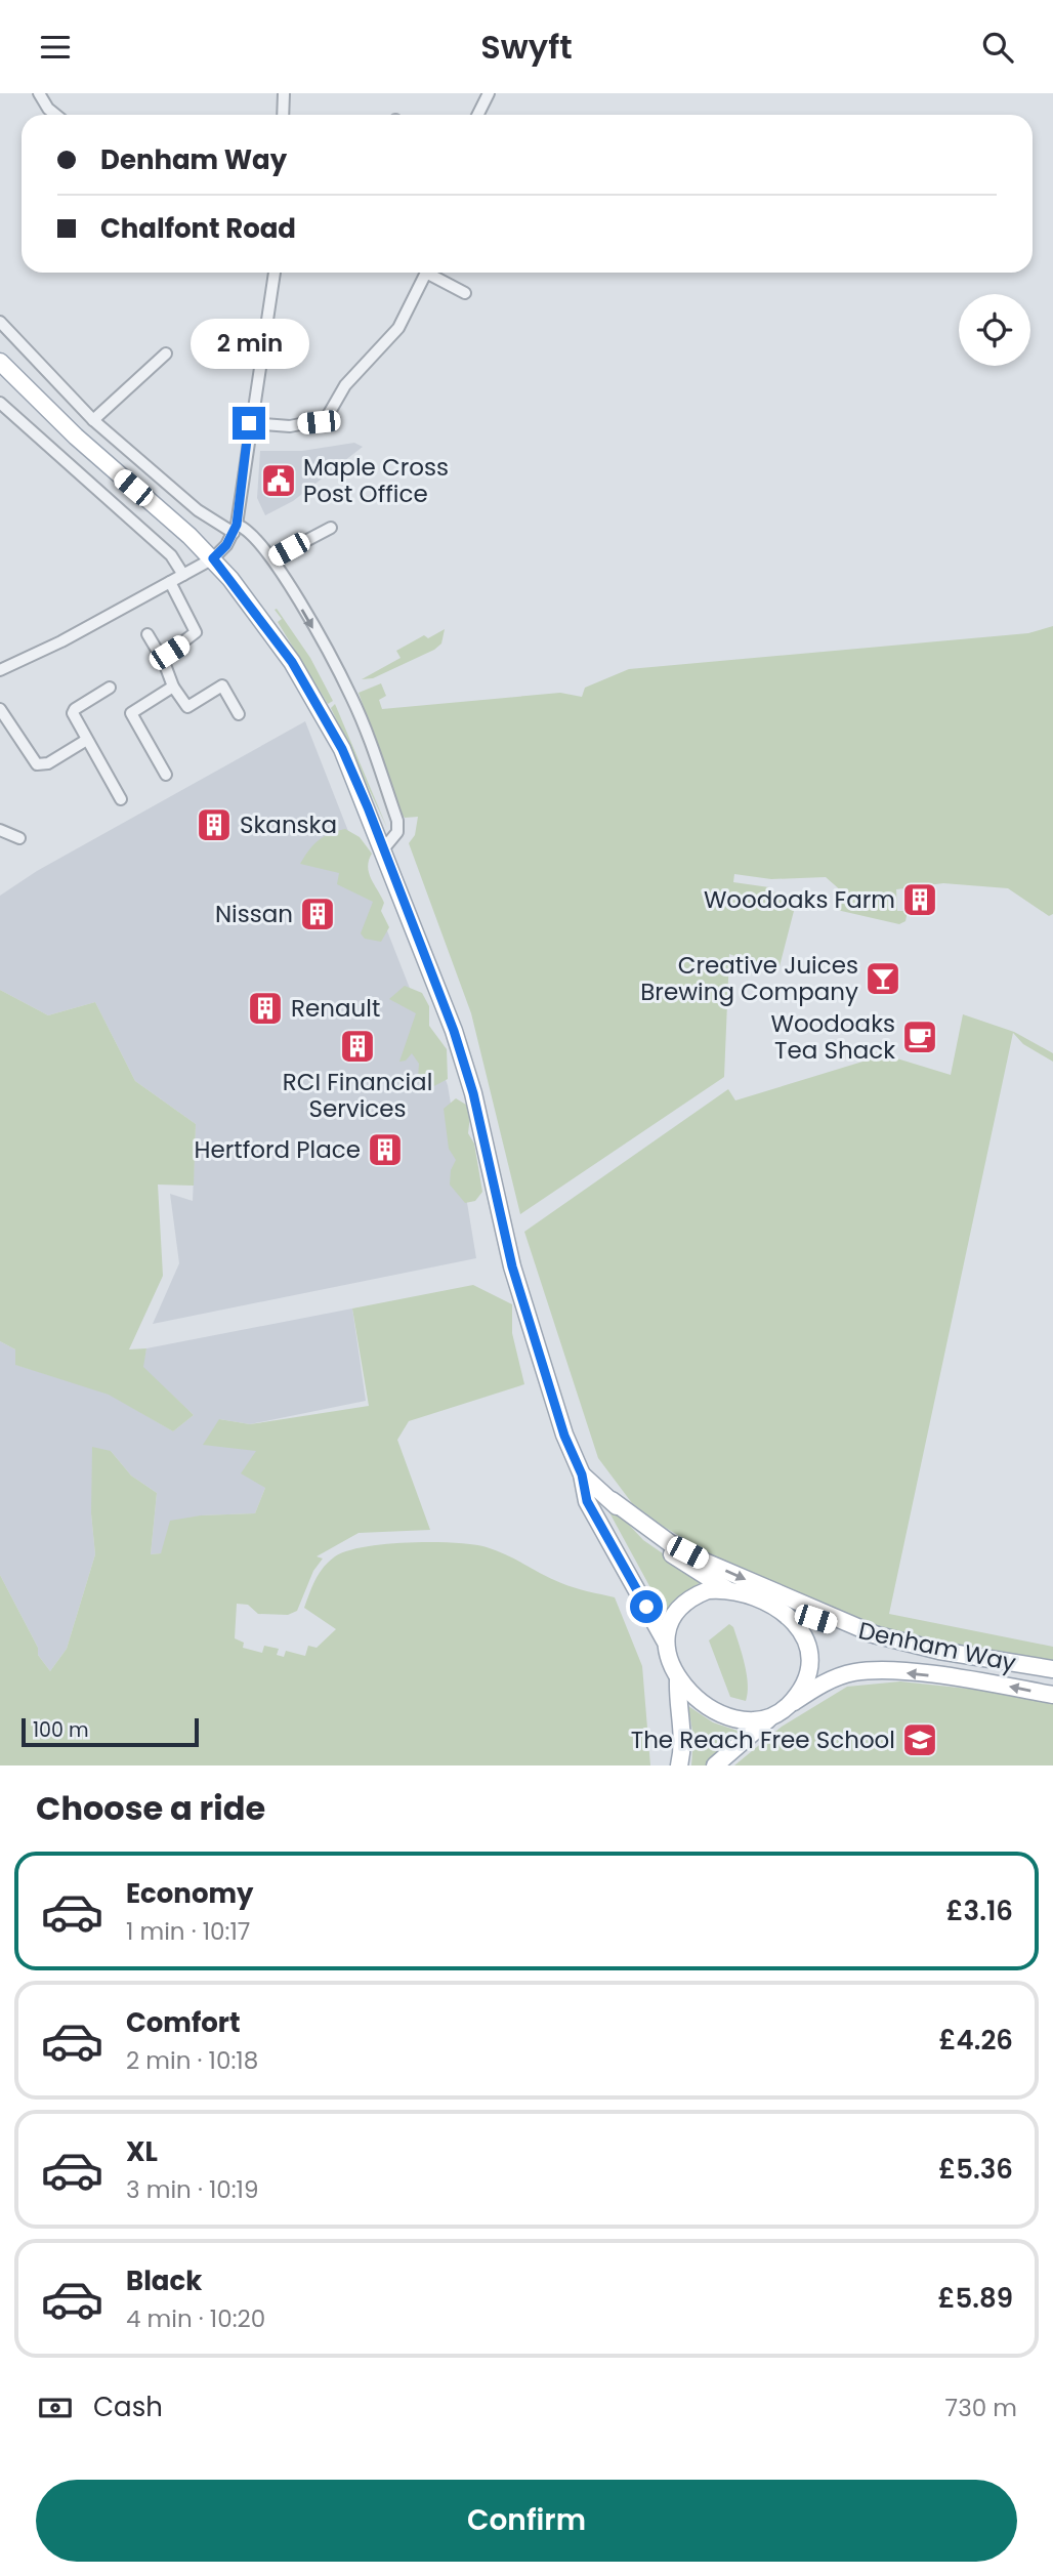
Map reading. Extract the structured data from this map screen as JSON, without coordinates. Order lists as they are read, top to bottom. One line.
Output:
{"streets":{"main road":["Denham Way"]},"places":{"public building":["Maple Cross Post Office"],"building":["Skanska","Woodoaks Farm","Nissan","Renault","RCI Financial Services","Hertford Place"],"bar":["Creative Juices Brewing Company"],"cafe":["Woodoaks Tea Shack"],"school or university":["The Reach Free School"]},"scale_bar":"100 m","page":{"header":"Swyft","banner":["Denham Way","Chalfont Road"],"bubble":"2 min","scale":"100 m","heading":"Choose a ride","list":[{"name":"Economy","note":"1 min · 10:17","value":"£3.16"},{"name":"Comfort","note":"2 min · 10:18","value":"£4.26"},{"name":"XL","note":"3 min · 10:19","value":"£5.36"},{"name":"Black","note":"4 min · 10:20","value":"£5.89"}],"pay":["Cash","730 m"],"buttons":"Confirm"}}
